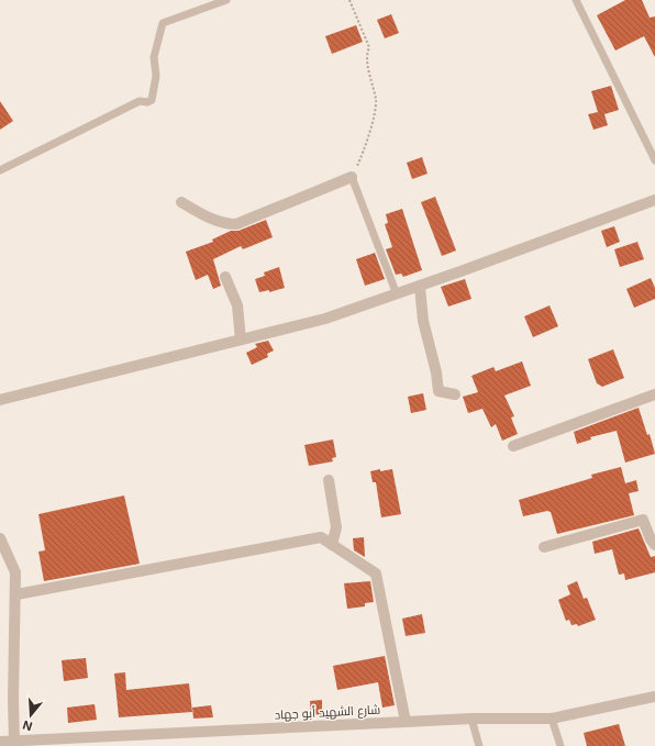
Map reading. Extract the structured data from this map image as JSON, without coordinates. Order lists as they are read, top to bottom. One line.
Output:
{"streets":{"street":["شارع الشهيد أبو جهاد"]},"north":"bottom"}
